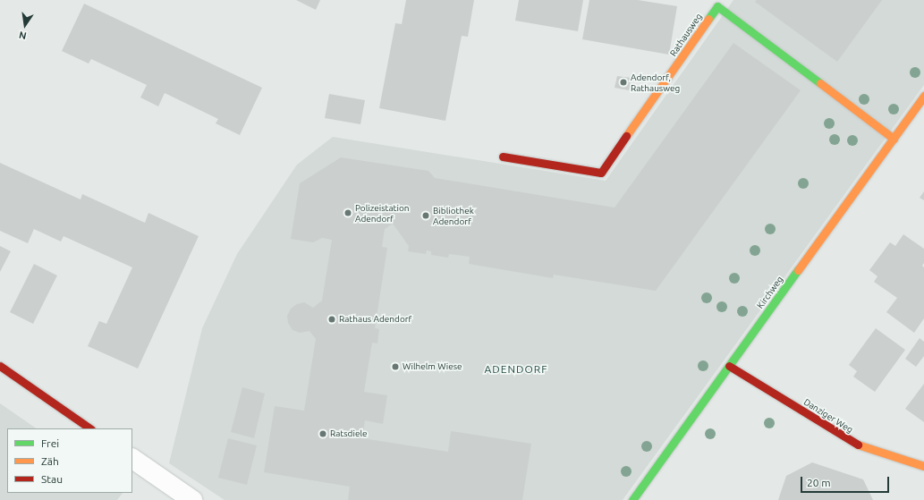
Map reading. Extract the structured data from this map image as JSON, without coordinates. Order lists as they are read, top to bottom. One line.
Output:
{"streets":{"street":["Rathausweg","Kirchweg","Danziger Weg"]},"crossings":[["Rathausweg","Kirchweg"],["Kirchweg","Danziger Weg"]],"districts":["ADENDORF"],"places":["Adendorf, Rathausweg","Polizeistation Adendorf","Bibliothek Adendorf","Rathaus Adendorf","Wilhelm Wiese","Ratsdiele"],"legend":["Frei","Zäh","Stau"],"scale_bar":"20 m","north":"bottom"}
